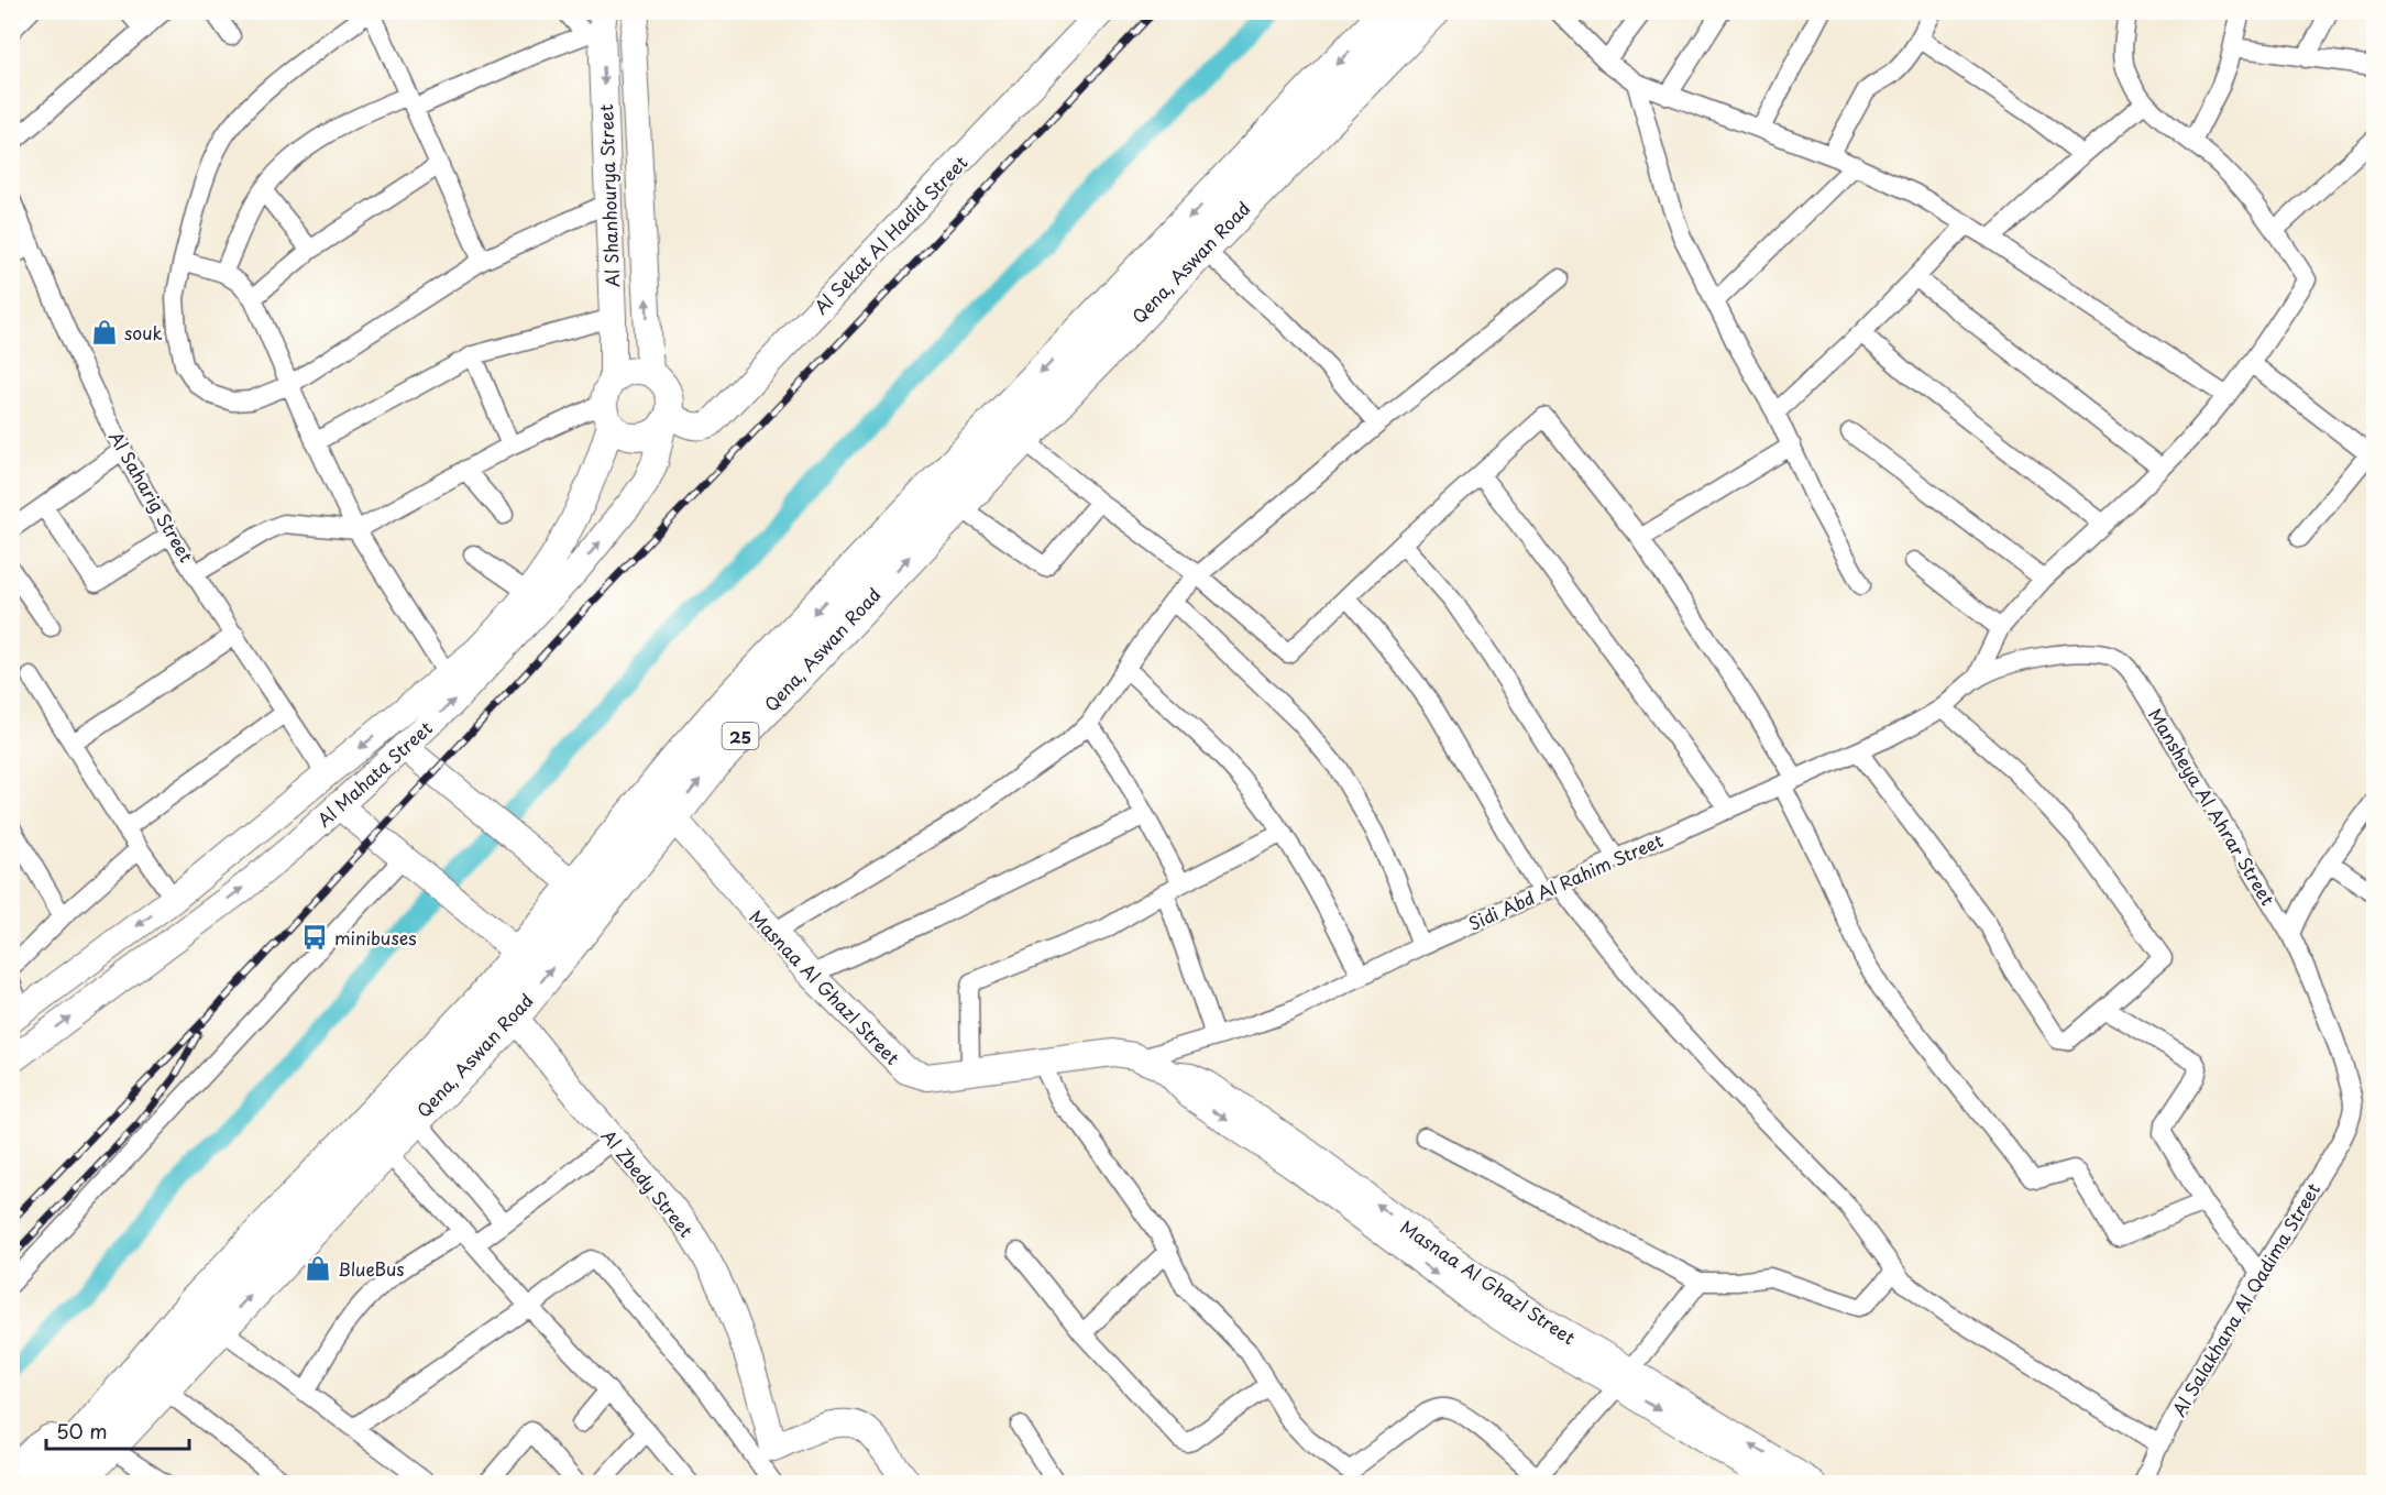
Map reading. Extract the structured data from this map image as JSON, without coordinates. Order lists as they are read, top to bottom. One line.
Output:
{"streets":{"highway":["Qena, Aswan Road","25"],"street":["Al Shanhourya Street","Al Sekat Al Hadid Street","Al Saharig Street","Al Mahata Street","Mansheya Al Ahrar Street","Sidi Abd Al Rahim Street","Masnaa Al Ghazl Street","Al Zbedy Street","Al Salakhana Al Qadima Street"]},"crossings":[["Al Shanhourya Street","Al Sekat Al Hadid Street"],["Al Shanhourya Street","Al Mahata Street"],["Al Sekat Al Hadid Street","Al Mahata Street"],["Qena, Aswan Road","Masnaa Al Ghazl Street"],["Qena, Aswan Road","Al Zbedy Street"],["Al Saharig Street","Al Mahata Street"],["Mansheya Al Ahrar Street","Sidi Abd Al Rahim Street"],["Mansheya Al Ahrar Street","Al Salakhana Al Qadima Street"],["Sidi Abd Al Rahim Street","Masnaa Al Ghazl Street"]],"places":{"shop":["souk","BlueBus"],"bus stop":["minibuses"]},"scale_bar":"50 m"}
